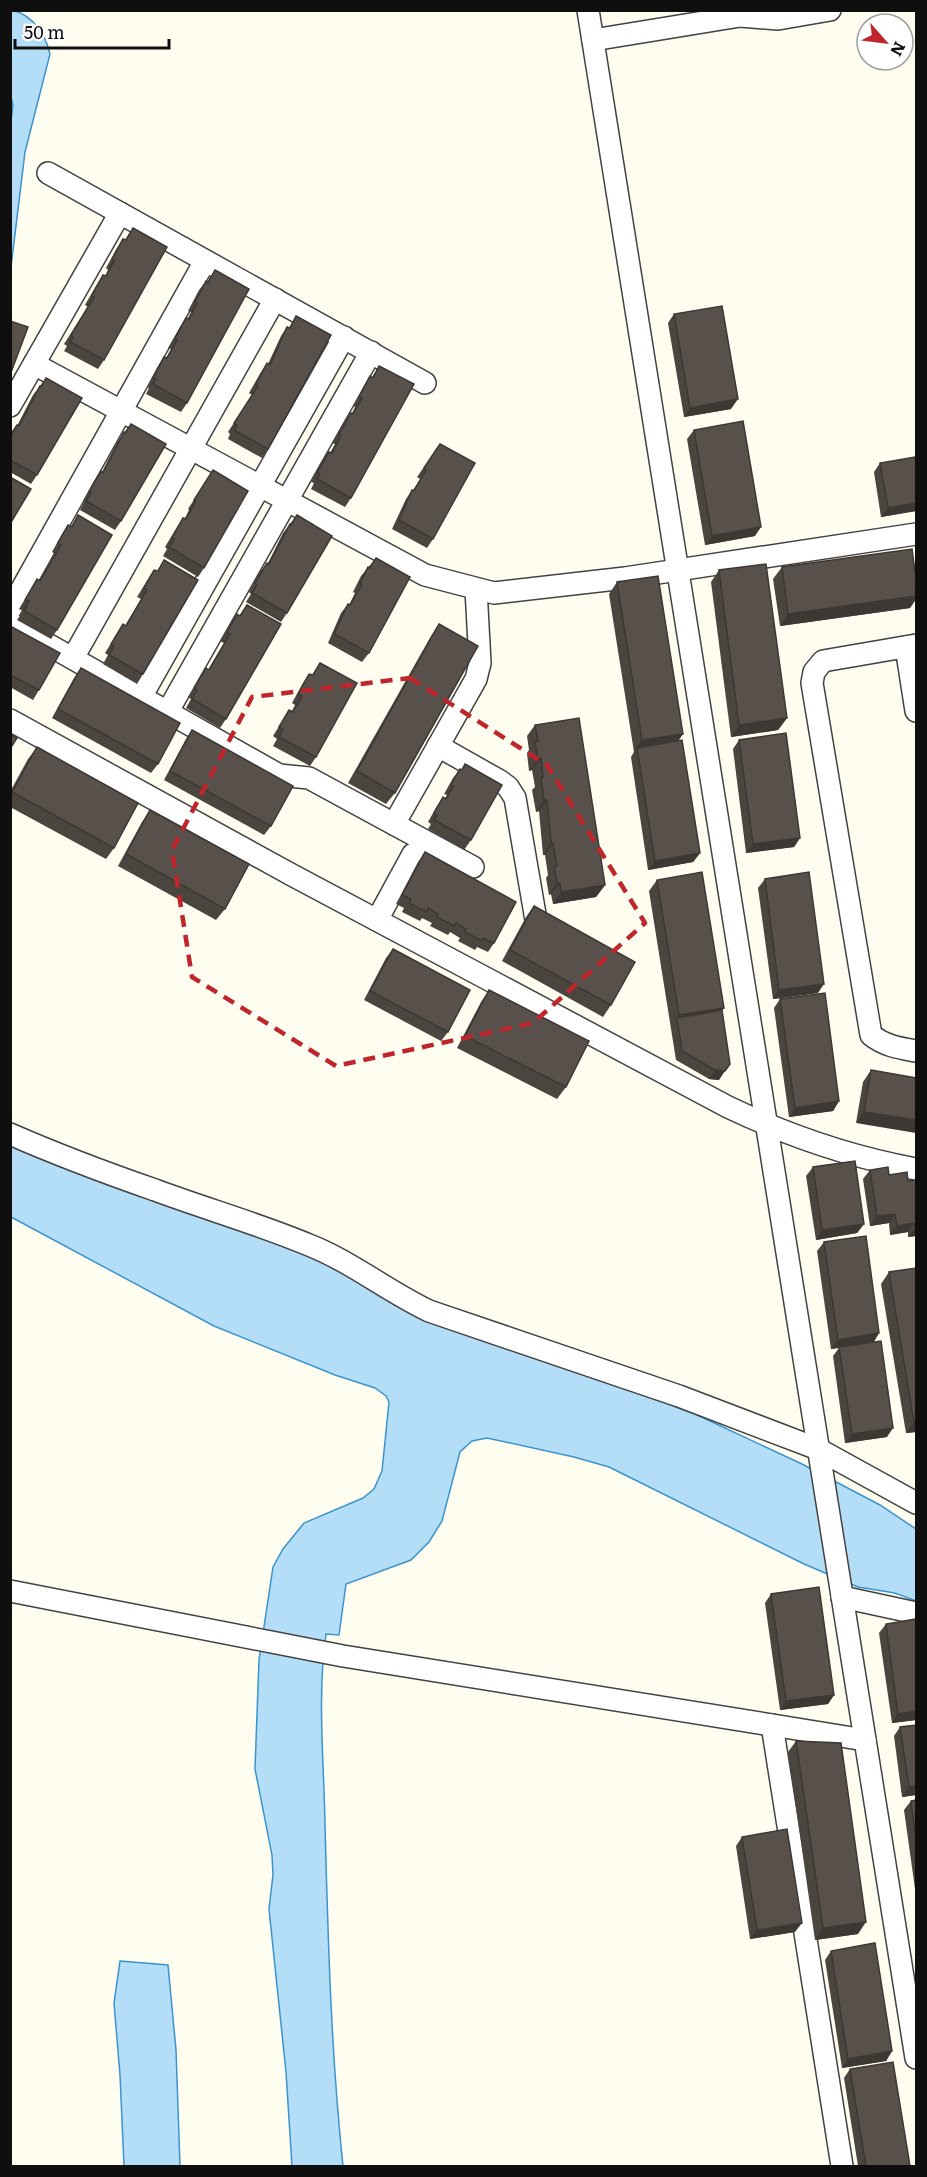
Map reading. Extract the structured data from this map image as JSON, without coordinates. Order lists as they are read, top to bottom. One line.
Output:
{"scale_bar":"50 m","north":"bottom right"}
